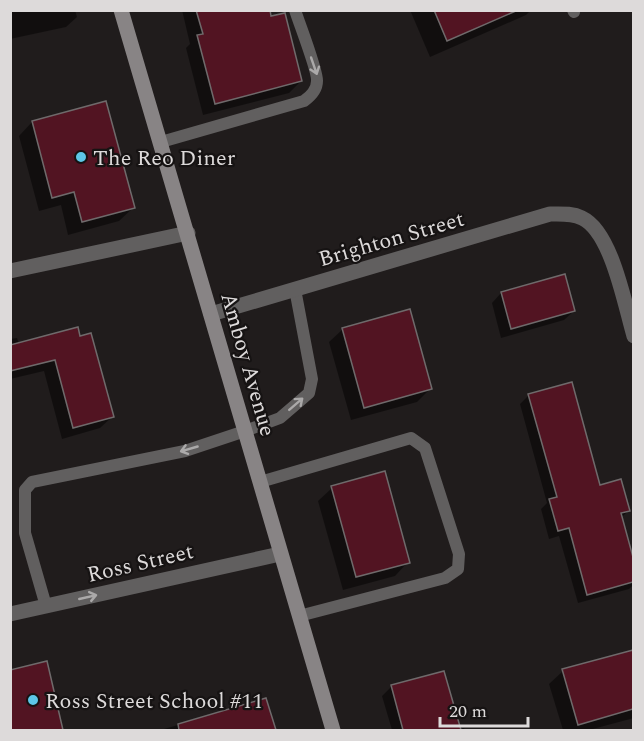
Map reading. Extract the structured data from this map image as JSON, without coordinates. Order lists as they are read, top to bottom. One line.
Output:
{"streets":{"main road":["Amboy Avenue"],"street":["Brighton Street","Ross Street"]},"crossings":[["Brighton Street","Amboy Avenue"],["Amboy Avenue","Ross Street"]],"one_way":["Ross Street"],"places":["The Reo Diner","Ross Street School #11"],"scale_bar":"20 m"}
